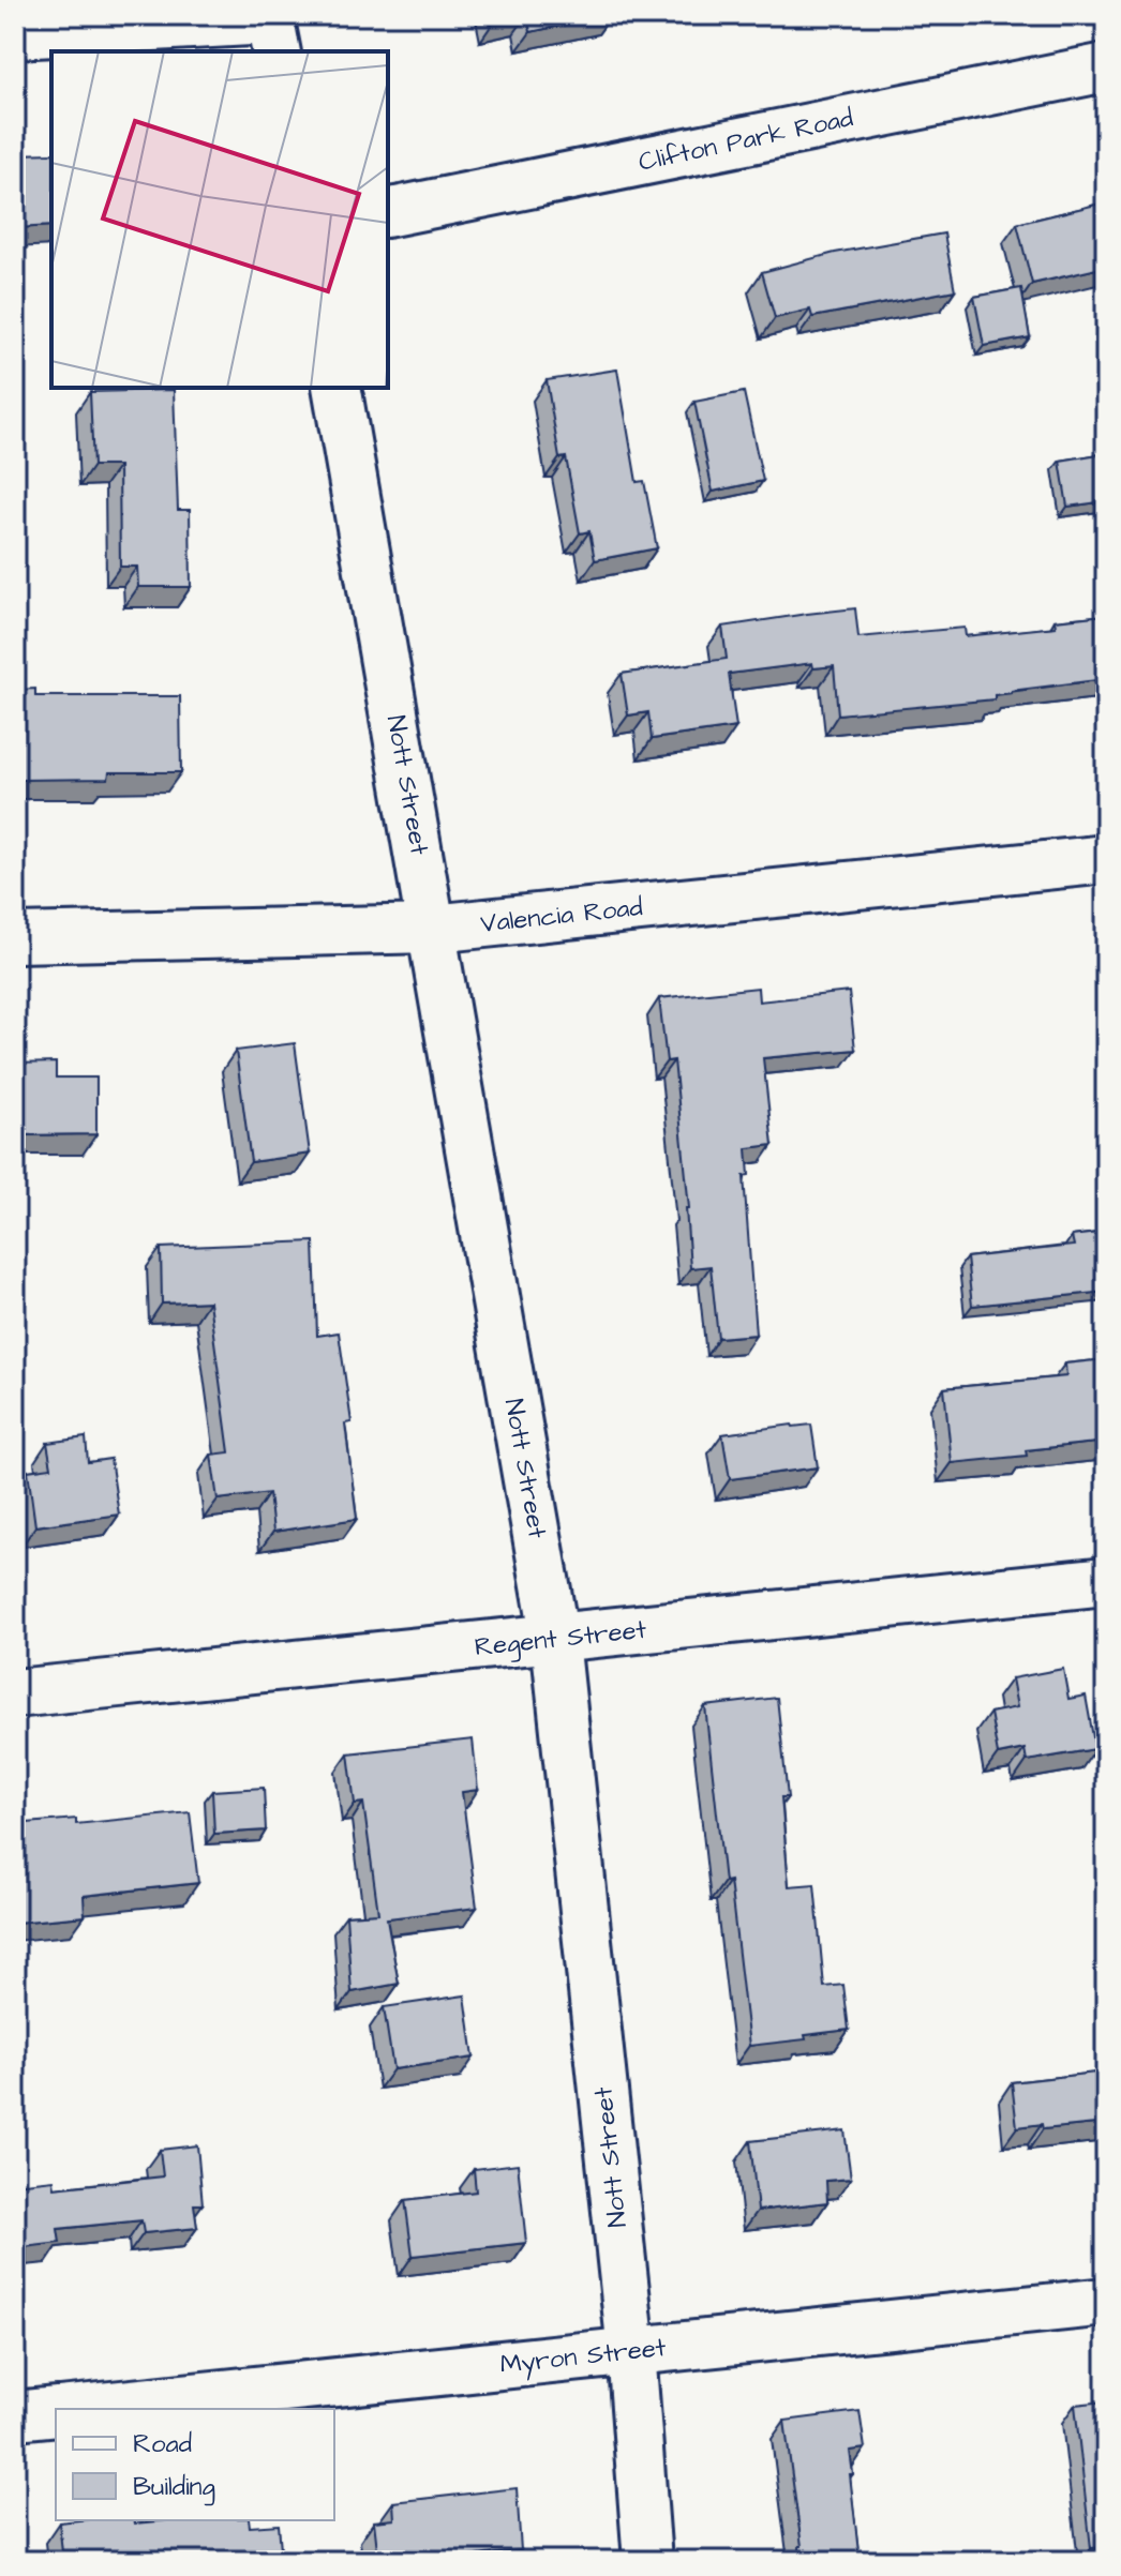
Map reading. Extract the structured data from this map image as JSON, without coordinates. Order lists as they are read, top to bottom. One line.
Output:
{"streets":{"street":["Clifton Park Road","Nott Street","Valencia Road","Regent Street","Myron Street"]},"crossings":[["Nott Street","Valencia Road"],["Nott Street","Regent Street"],["Nott Street","Myron Street"]],"legend":["Road","Building"]}
